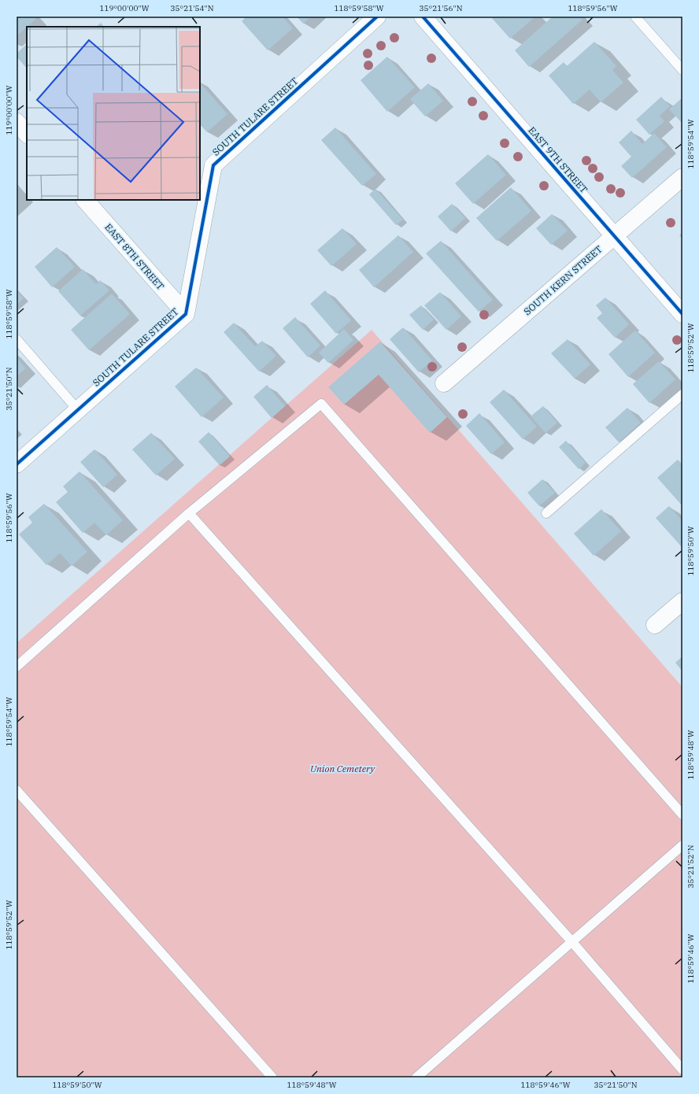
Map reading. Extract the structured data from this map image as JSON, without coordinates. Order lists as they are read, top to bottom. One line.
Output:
{"streets":{"street":["SOUTH TULARE STREET","EAST 9TH STREET","EAST 8TH STREET","SOUTH KERN STREET"]},"crossings":[["SOUTH TULARE STREET","EAST 8TH STREET"],["EAST 9TH STREET","SOUTH KERN STREET"]],"parks":["Union Cemetery"],"coordinates":["119°00'00\"W","35°21'54\"N","118°59'58\"W","35°21'56\"N","118°59'56\"W","118°59'54\"W","118°59'52\"W","35°21'50\"N","118°59'50\"W","118°59'48\"W","35°21'52\"N","118°59'46\"W"]}
